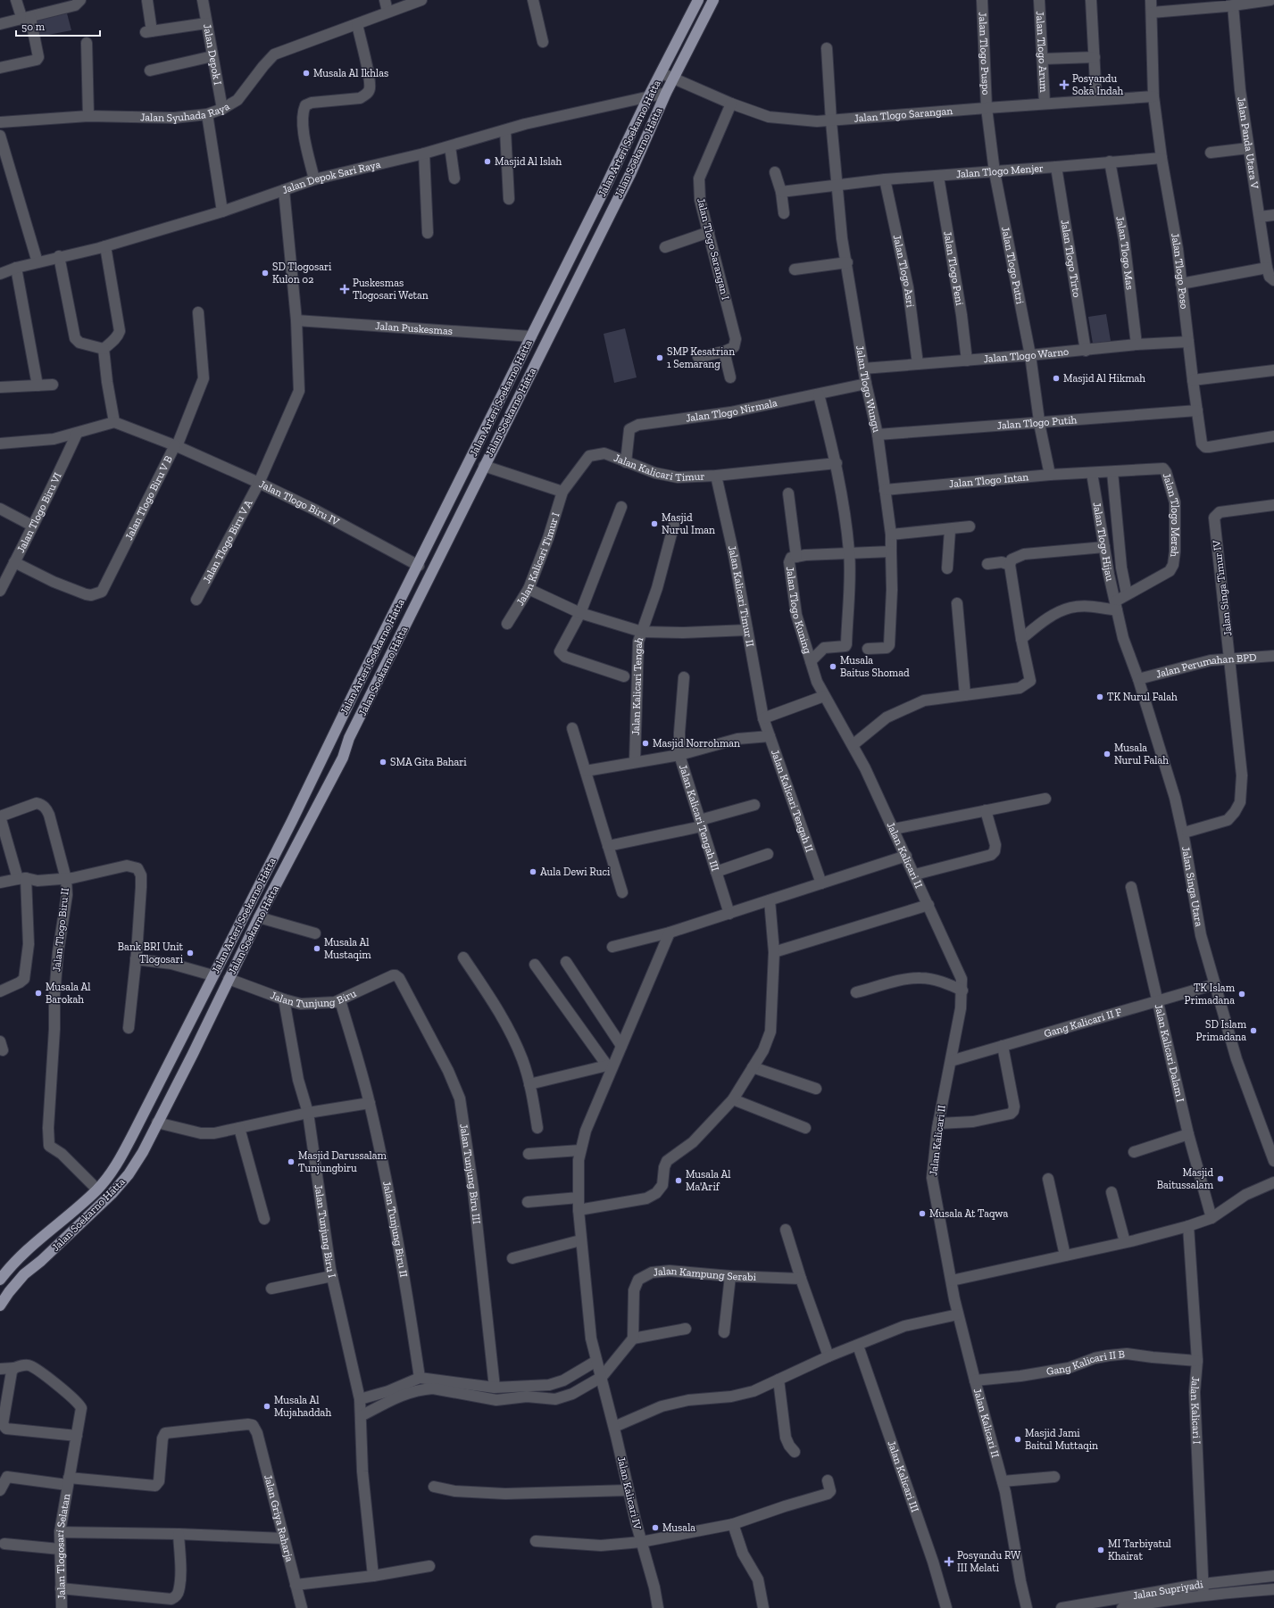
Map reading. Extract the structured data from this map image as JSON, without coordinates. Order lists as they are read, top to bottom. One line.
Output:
{"streets":{"main road":["Jalan Arteri Soekarno Hatta","Jalan Soekarno Hatta"],"street":["Jalan Tlogo Arum","Jalan Tlogo Puspo","Jalan Depok I","Jalan Syuhada Raya","Jalan Tlogo Sarangan","Jalan Panda Utara V","Jalan Tlogo Menjer","Jalan Depok Sari Raya","Jalan Tlogo Sarangan I","Jalan Tlogo Mas","Jalan Tlogo Tirto","Jalan Tlogo Putri","Jalan Tlogo Peni","Jalan Tlogo Asri","Jalan Tlogo Poso","Jalan Puskesmas","Jalan Tlogo Warno","Jalan Tlogo Wungu","Jalan Tlogo Nirmala","Jalan Tlogo Putih","Jalan Kalicari Timur","Jalan Tlogo Intan","Jalan Tlogo Biru V B","Jalan Tlogo Biru IV","Jalan Tlogo Biru VI","Jalan Tlogo Merah","Jalan Tlogo Biru V A","Jalan Tlogo Hijau","Jalan Kalicari Timur I","Jalan Singa Timur IV","Jalan Kalicari Timur II","Jalan Tlogo Kuning","Jalan Perumahan BPD","Jalan Kalicari Tengah","Jalan Kalicari Tengah II","Jalan Kalicari Tengah III","Jalan Kalicari II","Jalan Singa Utara","Jalan Tlogo Biru II","Jalan Tunjung Biru","Gang Kalicari II F","Jalan Kalicari Dalam I","Jalan Tunjung Biru III","Jalan Tunjung Biru II","Jalan Tunjung Biru I","Jalan Kampung Serabi","Gang Kalicari II B","Jalan Kalicari I","Jalan Kalicari III","Jalan Kalicari IV","Jalan Griya Raharja","Jalan Tlogosari Selatan","Jalan Supriyadi"]},"crossings":[["Jalan Tlogo Arum","Jalan Tlogo Sarangan"],["Jalan Tlogo Puspo","Jalan Tlogo Sarangan"],["Jalan Tlogo Puspo","Jalan Tlogo Putri"],["Jalan Depok I","Jalan Syuhada Raya"],["Jalan Tlogo Sarangan","Jalan Arteri Soekarno Hatta"],["Jalan Tlogo Sarangan","Jalan Soekarno Hatta"],["Jalan Tlogo Sarangan","Jalan Tlogo Sarangan I"],["Jalan Tlogo Sarangan","Jalan Tlogo Putri"],["Jalan Tlogo Sarangan","Jalan Tlogo Poso"],["Jalan Tlogo Sarangan","Jalan Tlogo Wungu"],["Jalan Arteri Soekarno Hatta","Jalan Depok Sari Raya"],["Jalan Arteri Soekarno Hatta","Jalan Puskesmas"],["Jalan Arteri Soekarno Hatta","Jalan Tlogo Biru IV"],["Jalan Arteri Soekarno Hatta","Jalan Tlogo Biru II"],["Jalan Soekarno Hatta","Jalan Depok Sari Raya"],["Jalan Soekarno Hatta","Jalan Tunjung Biru"],["Jalan Tlogo Menjer","Jalan Tlogo Mas"],["Jalan Tlogo Menjer","Jalan Tlogo Tirto"],["Jalan Tlogo Menjer","Jalan Tlogo Putri"],["Jalan Tlogo Menjer","Jalan Tlogo Peni"],["Jalan Tlogo Menjer","Jalan Tlogo Asri"],["Jalan Tlogo Menjer","Jalan Tlogo Poso"],["Jalan Tlogo Menjer","Jalan Tlogo Wungu"],["Jalan Tlogo Mas","Jalan Tlogo Warno"],["Jalan Tlogo Tirto","Jalan Tlogo Warno"],["Jalan Tlogo Putri","Jalan Tlogo Warno"],["Jalan Tlogo Putri","Jalan Tlogo Putih"],["Jalan Tlogo Putri","Jalan Tlogo Intan"],["Jalan Tlogo Peni","Jalan Tlogo Warno"],["Jalan Tlogo Asri","Jalan Tlogo Warno"],["Jalan Tlogo Poso","Jalan Tlogo Warno"],["Jalan Tlogo Poso","Jalan Tlogo Putih"],["Jalan Tlogo Warno","Jalan Tlogo Wungu"],["Jalan Tlogo Wungu","Jalan Tlogo Nirmala"],["Jalan Tlogo Wungu","Jalan Tlogo Putih"],["Jalan Tlogo Wungu","Jalan Tlogo Intan"],["Jalan Tlogo Nirmala","Jalan Kalicari Timur"],["Jalan Kalicari Timur","Jalan Kalicari Timur I"],["Jalan Kalicari Timur","Jalan Kalicari Timur II"],["Jalan Tlogo Intan","Jalan Tlogo Merah"],["Jalan Tlogo Intan","Jalan Tlogo Hijau"],["Jalan Tlogo Biru V B","Jalan Tlogo Biru IV"],["Jalan Tlogo Biru V B","Jalan Tlogo Biru VI"],["Jalan Tlogo Biru IV","Jalan Tlogo Biru V A"],["Jalan Tlogo Merah","Jalan Tlogo Hijau"],["Jalan Tlogo Merah","Jalan Singa Utara"],["Jalan Tlogo Hijau","Jalan Singa Utara"],["Jalan Singa Timur IV","Jalan Perumahan BPD"],["Jalan Kalicari Timur II","Jalan Kalicari Tengah II"],["Jalan Tlogo Kuning","Jalan Kalicari II"],["Jalan Perumahan BPD","Jalan Singa Utara"],["Jalan Kalicari II","Gang Kalicari II F"],["Jalan Kalicari II","Gang Kalicari II B"],["Jalan Singa Utara","Gang Kalicari II F"],["Jalan Tunjung Biru","Jalan Tunjung Biru III"],["Jalan Tunjung Biru","Jalan Tunjung Biru II"],["Jalan Tunjung Biru","Jalan Tunjung Biru I"],["Gang Kalicari II F","Jalan Kalicari Dalam I"],["Gang Kalicari II B","Jalan Kalicari I"],["Jalan Kalicari I","Jalan Supriyadi"],["Jalan Griya Raharja","Jalan Tlogosari Selatan"]],"places":{"other":["Musala Al Ikhlas","Masjid Al Islah","SD Tlogosari Kulon 02","SMP Kesatrian 1 Semarang","Masjid Al Hikmah","Masjid Nurul Iman","Musala Baitus Shomad","TK Nurul Falah","Masjid Norrohman","Musala Nurul Falah","SMA Gita Bahari","Aula Dewi Ruci","Musala Al Mustaqim","Bank BRI Unit Tlogosari","Musala Al Barokah","TK Islam Primadana","SD Islam Primadana","Masjid Darussalam Tunjungbiru","Masjid Baitussalam","Musala Al Ma'Arif","Musala At Taqwa","Musala Al Mujahaddah","Masjid Jami Baitul Muttaqin","Musala","MI Tarbiyatul Khairat"],"health":["Posyandu Soka Indah","Puskesmas Tlogosari Wetan","Posyandu RW III Melati"]},"scale_bar":"50 m"}
